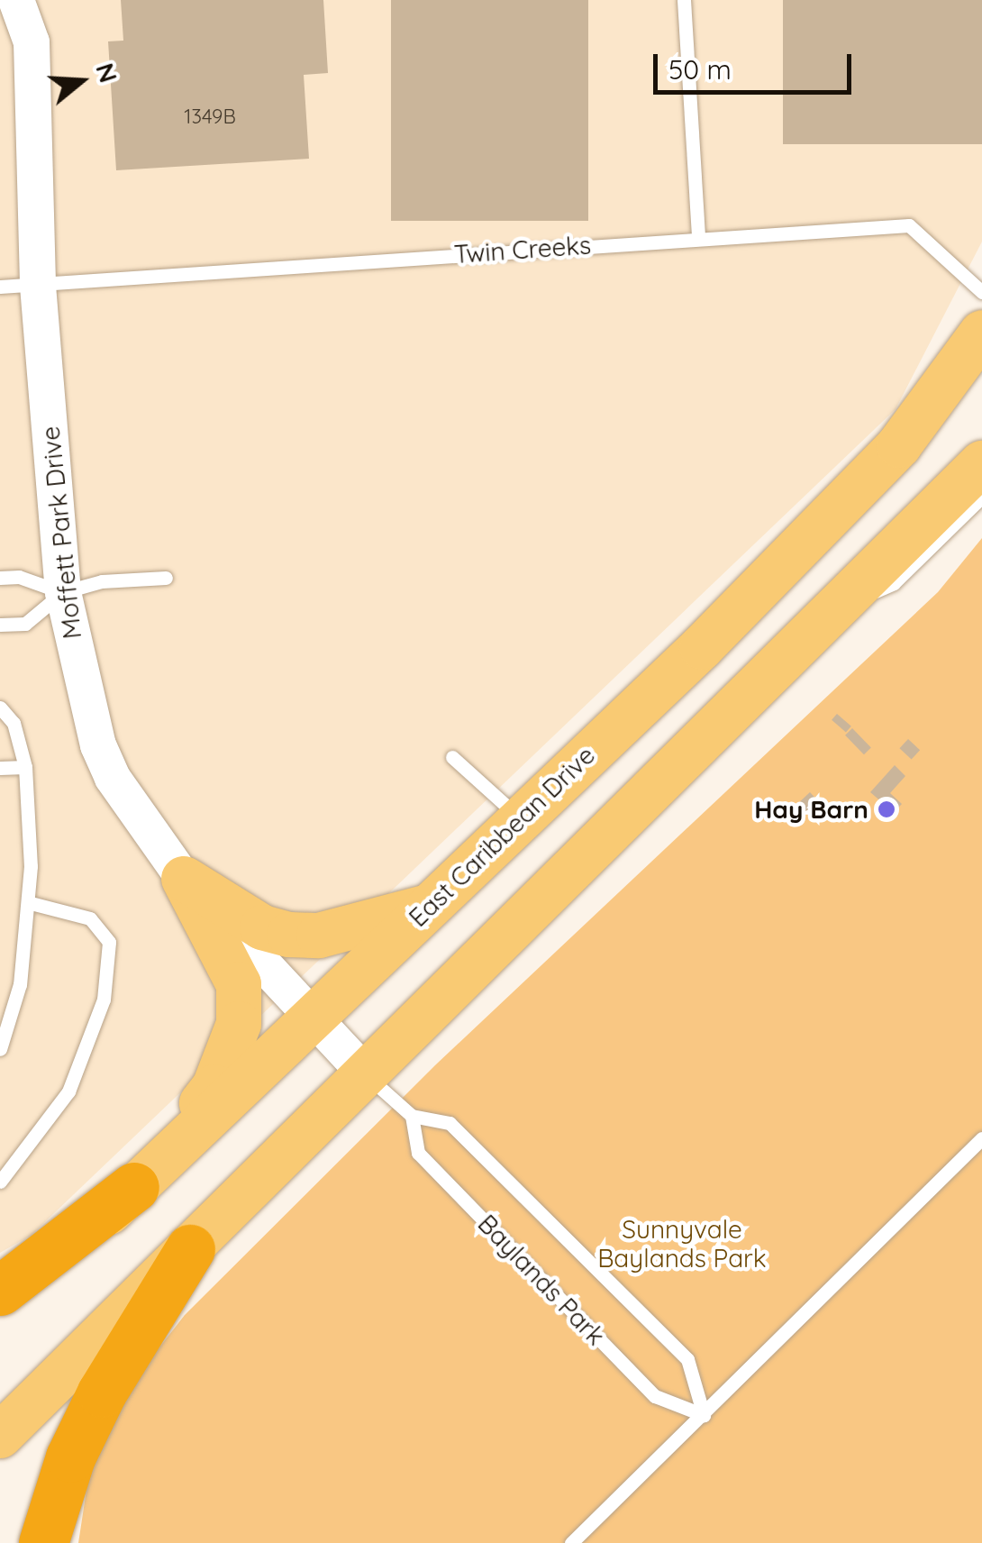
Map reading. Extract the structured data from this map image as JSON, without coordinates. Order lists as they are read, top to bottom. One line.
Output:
{"streets":{"main road":["East Caribbean Drive"],"street":["Moffett Park Drive"],"lane":["Twin Creeks","Baylands Park"]},"crossings":[["Twin Creeks","Moffett Park Drive"],["Moffett Park Drive","East Caribbean Drive"],["Moffett Park Drive","Baylands Park"]],"parks":["Sunnyvale Baylands Park"],"places":["Hay Barn"],"house_numbers":["1349B"],"scale_bar":"50 m","north":"right"}
